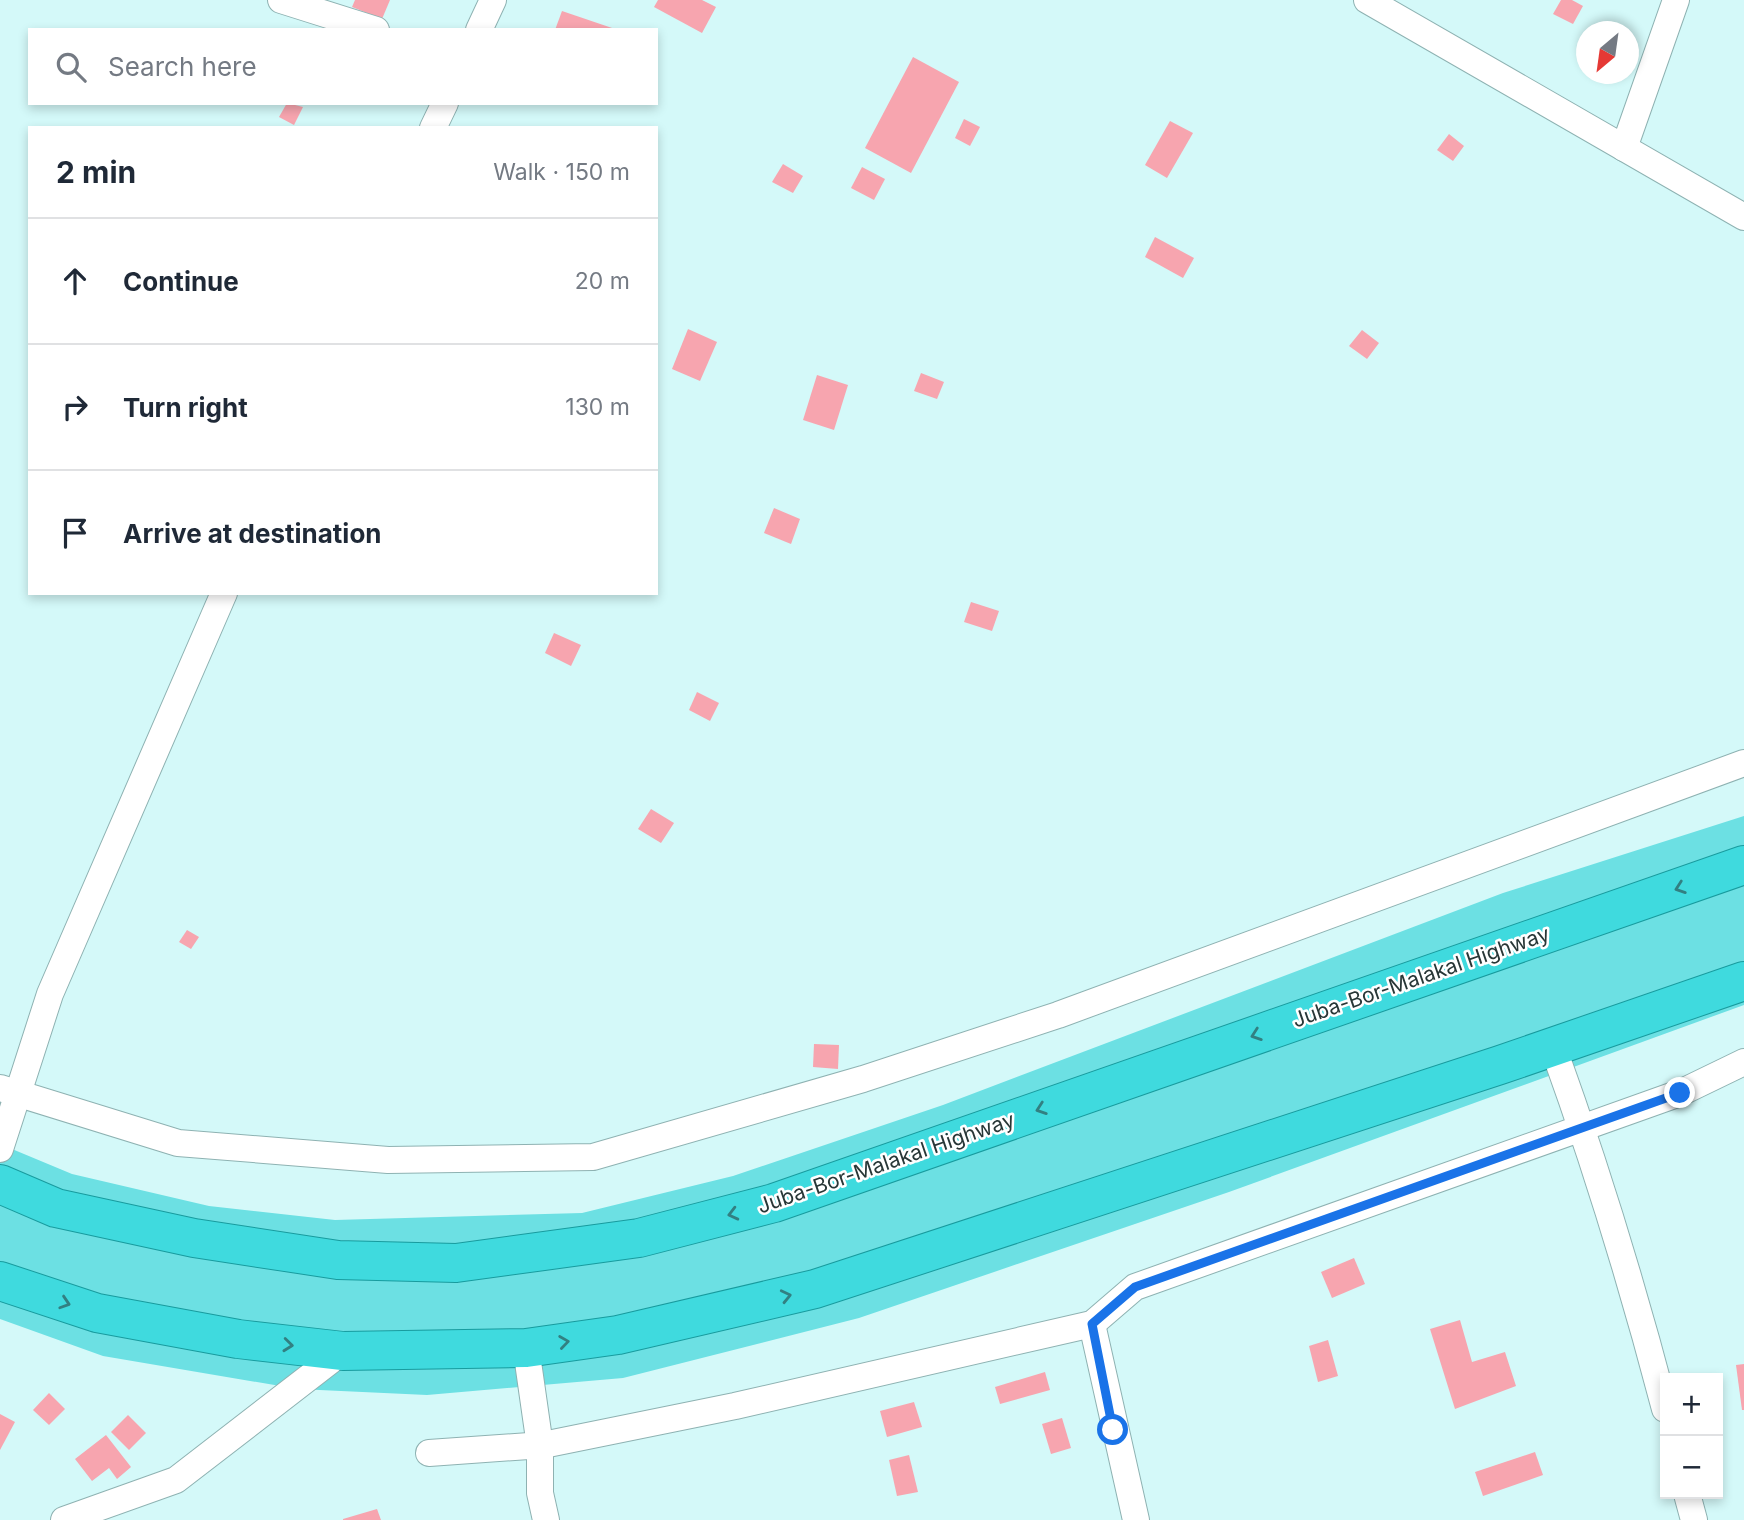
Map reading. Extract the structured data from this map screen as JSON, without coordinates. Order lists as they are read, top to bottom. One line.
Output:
{"streets":{"highway":["Juba-Bor-Malakal Highway"]},"north":"bottom left","page":{"search":"Search here","heading":["2 min","Walk · 150 m"],"list":[["Continue","20 m"],["Turn right","130 m"],"Arrive at destination"],"map_buttons":["+","−"]}}
